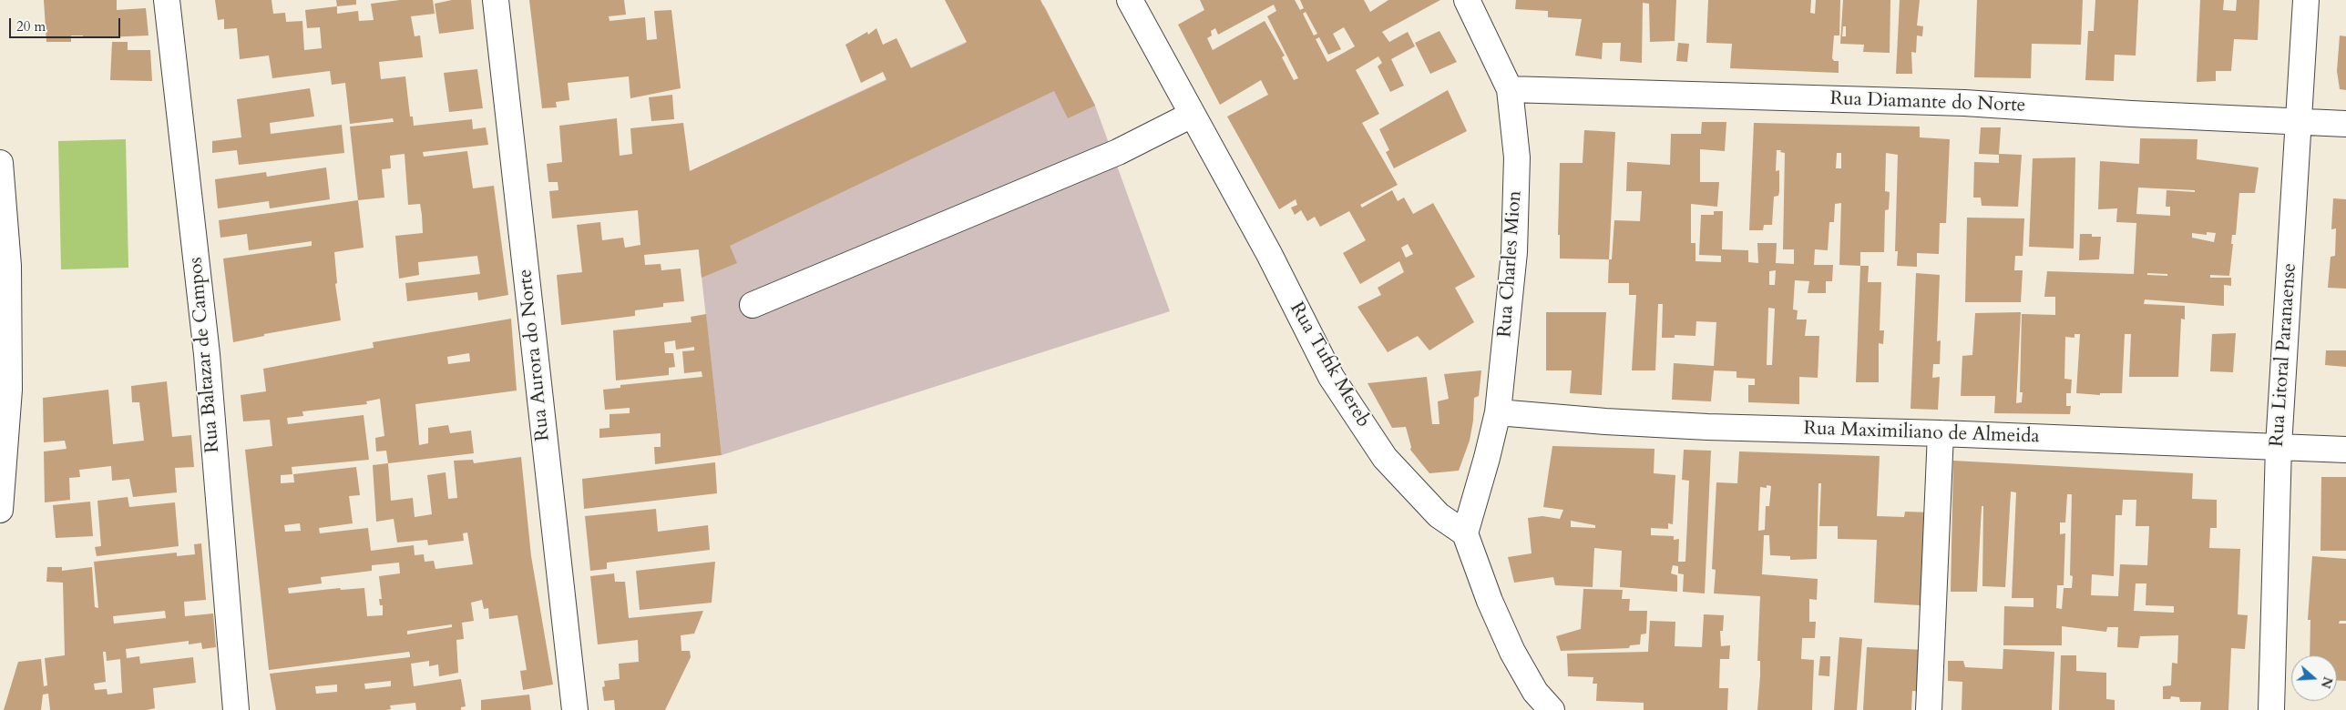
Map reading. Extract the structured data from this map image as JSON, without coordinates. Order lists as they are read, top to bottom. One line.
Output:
{"streets":{"street":["Rua Diamante do Norte","Rua Charles Mion","Rua Baltazar de Campos","Rua Aurora do Norte","Rua Litoral Paranaense","Rua Tufik Mereb","Rua Maximiliano de Almeida"]},"crossings":[["Rua Diamante do Norte","Rua Charles Mion"],["Rua Diamante do Norte","Rua Litoral Paranaense"],["Rua Charles Mion","Rua Tufik Mereb"],["Rua Charles Mion","Rua Maximiliano de Almeida"],["Rua Litoral Paranaense","Rua Maximiliano de Almeida"]],"scale_bar":"20 m","north":"right"}
